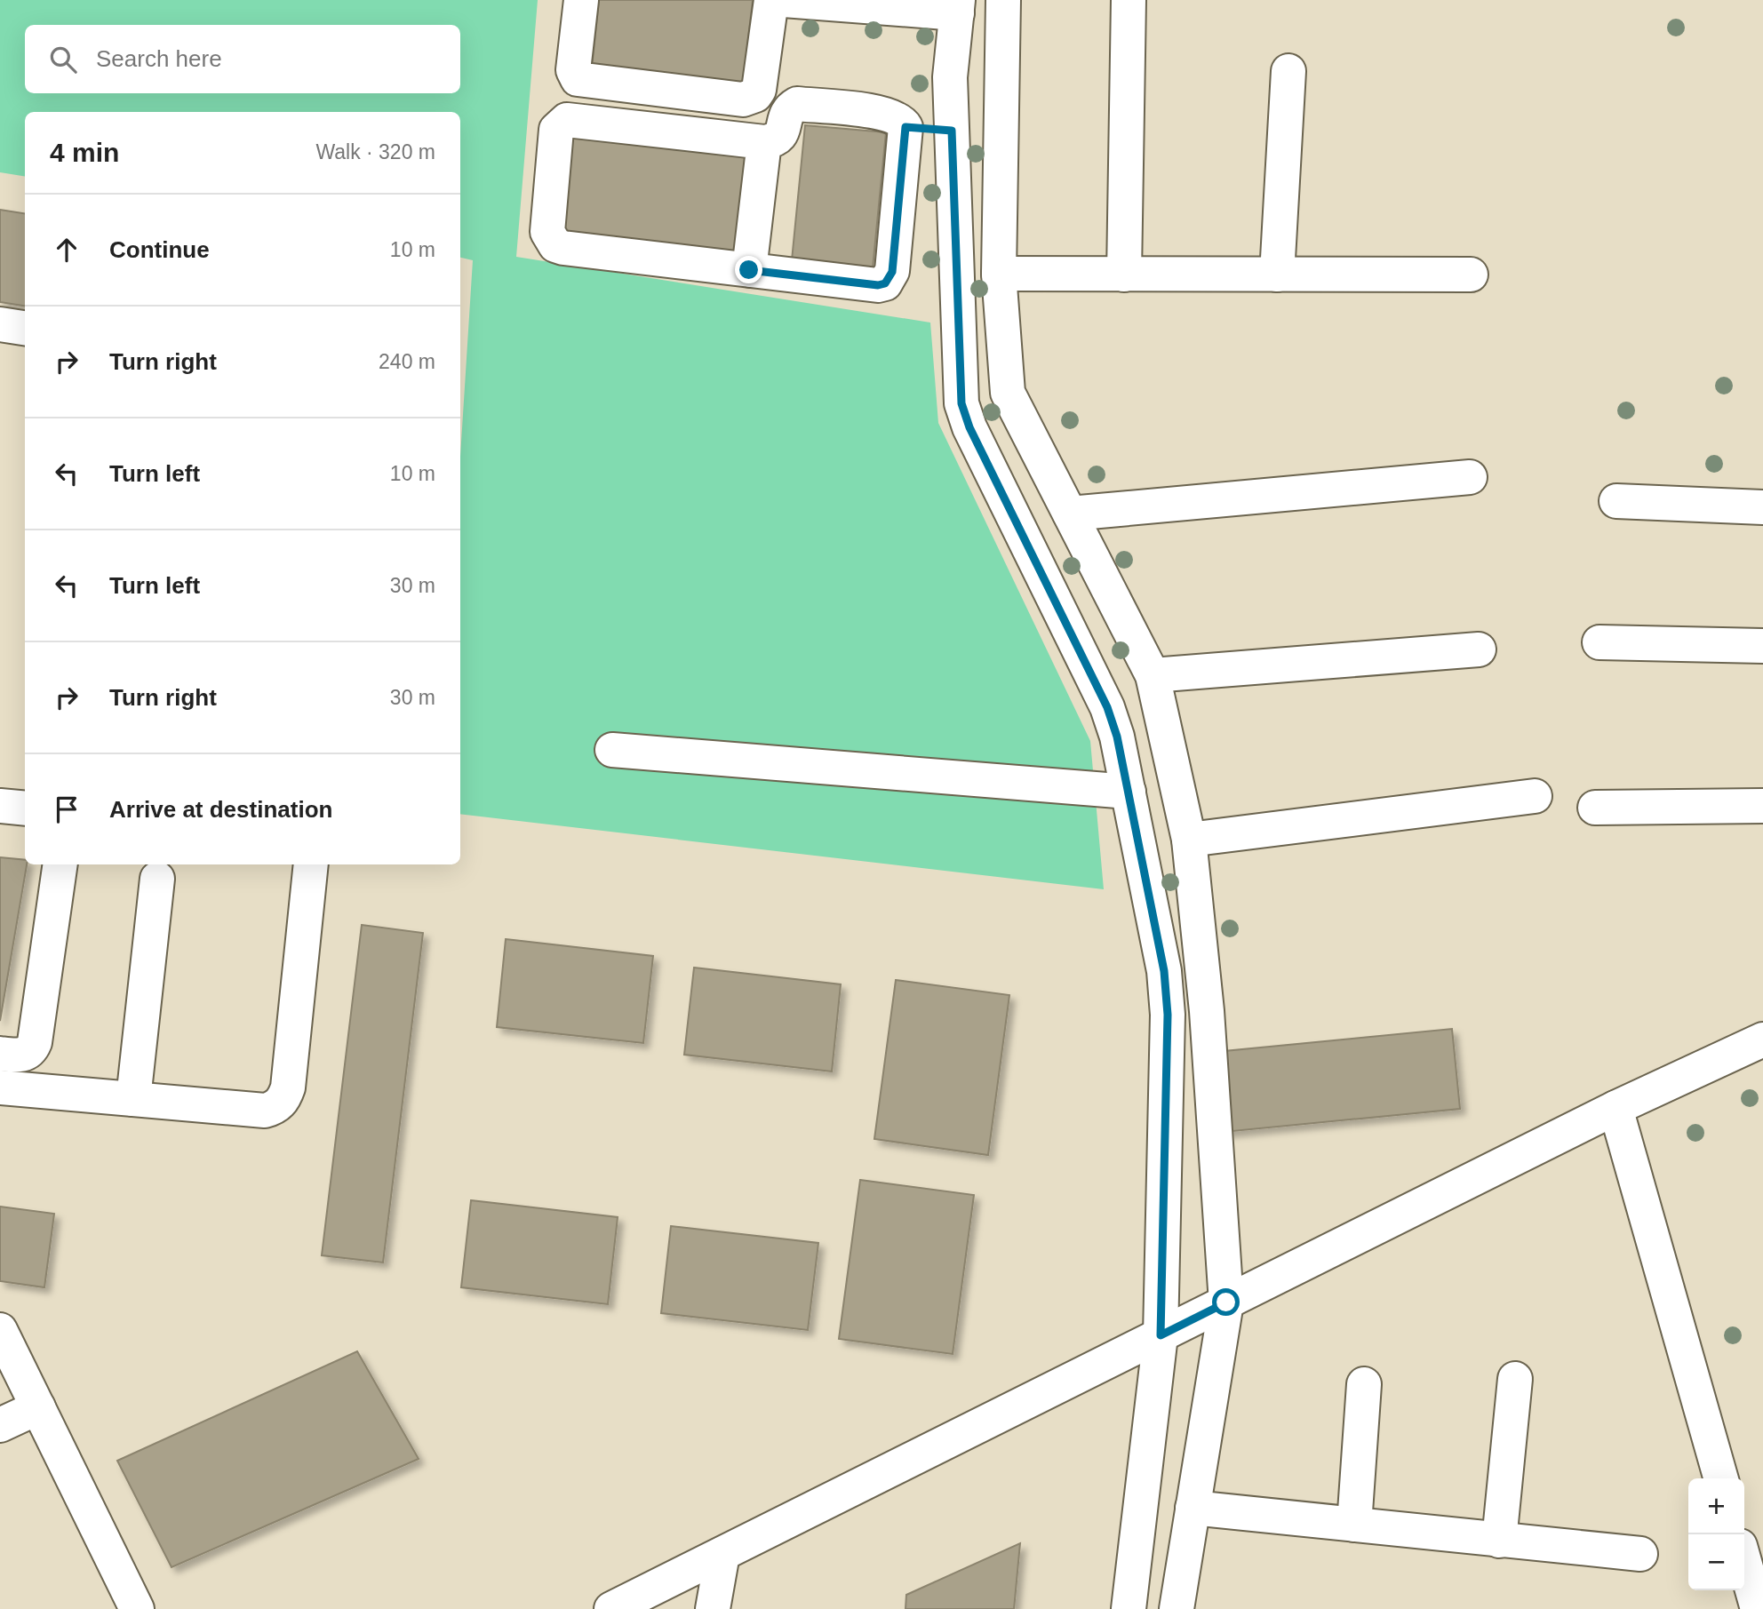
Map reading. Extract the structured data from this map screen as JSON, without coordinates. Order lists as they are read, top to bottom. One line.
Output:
{"page":{"search":"Search here","heading":["4 min","Walk · 320 m"],"list":[["Continue","10 m"],["Turn right","240 m"],["Turn left","10 m"],["Turn left","30 m"],["Turn right","30 m"],"Arrive at destination"],"map_buttons":["+","−"]}}
